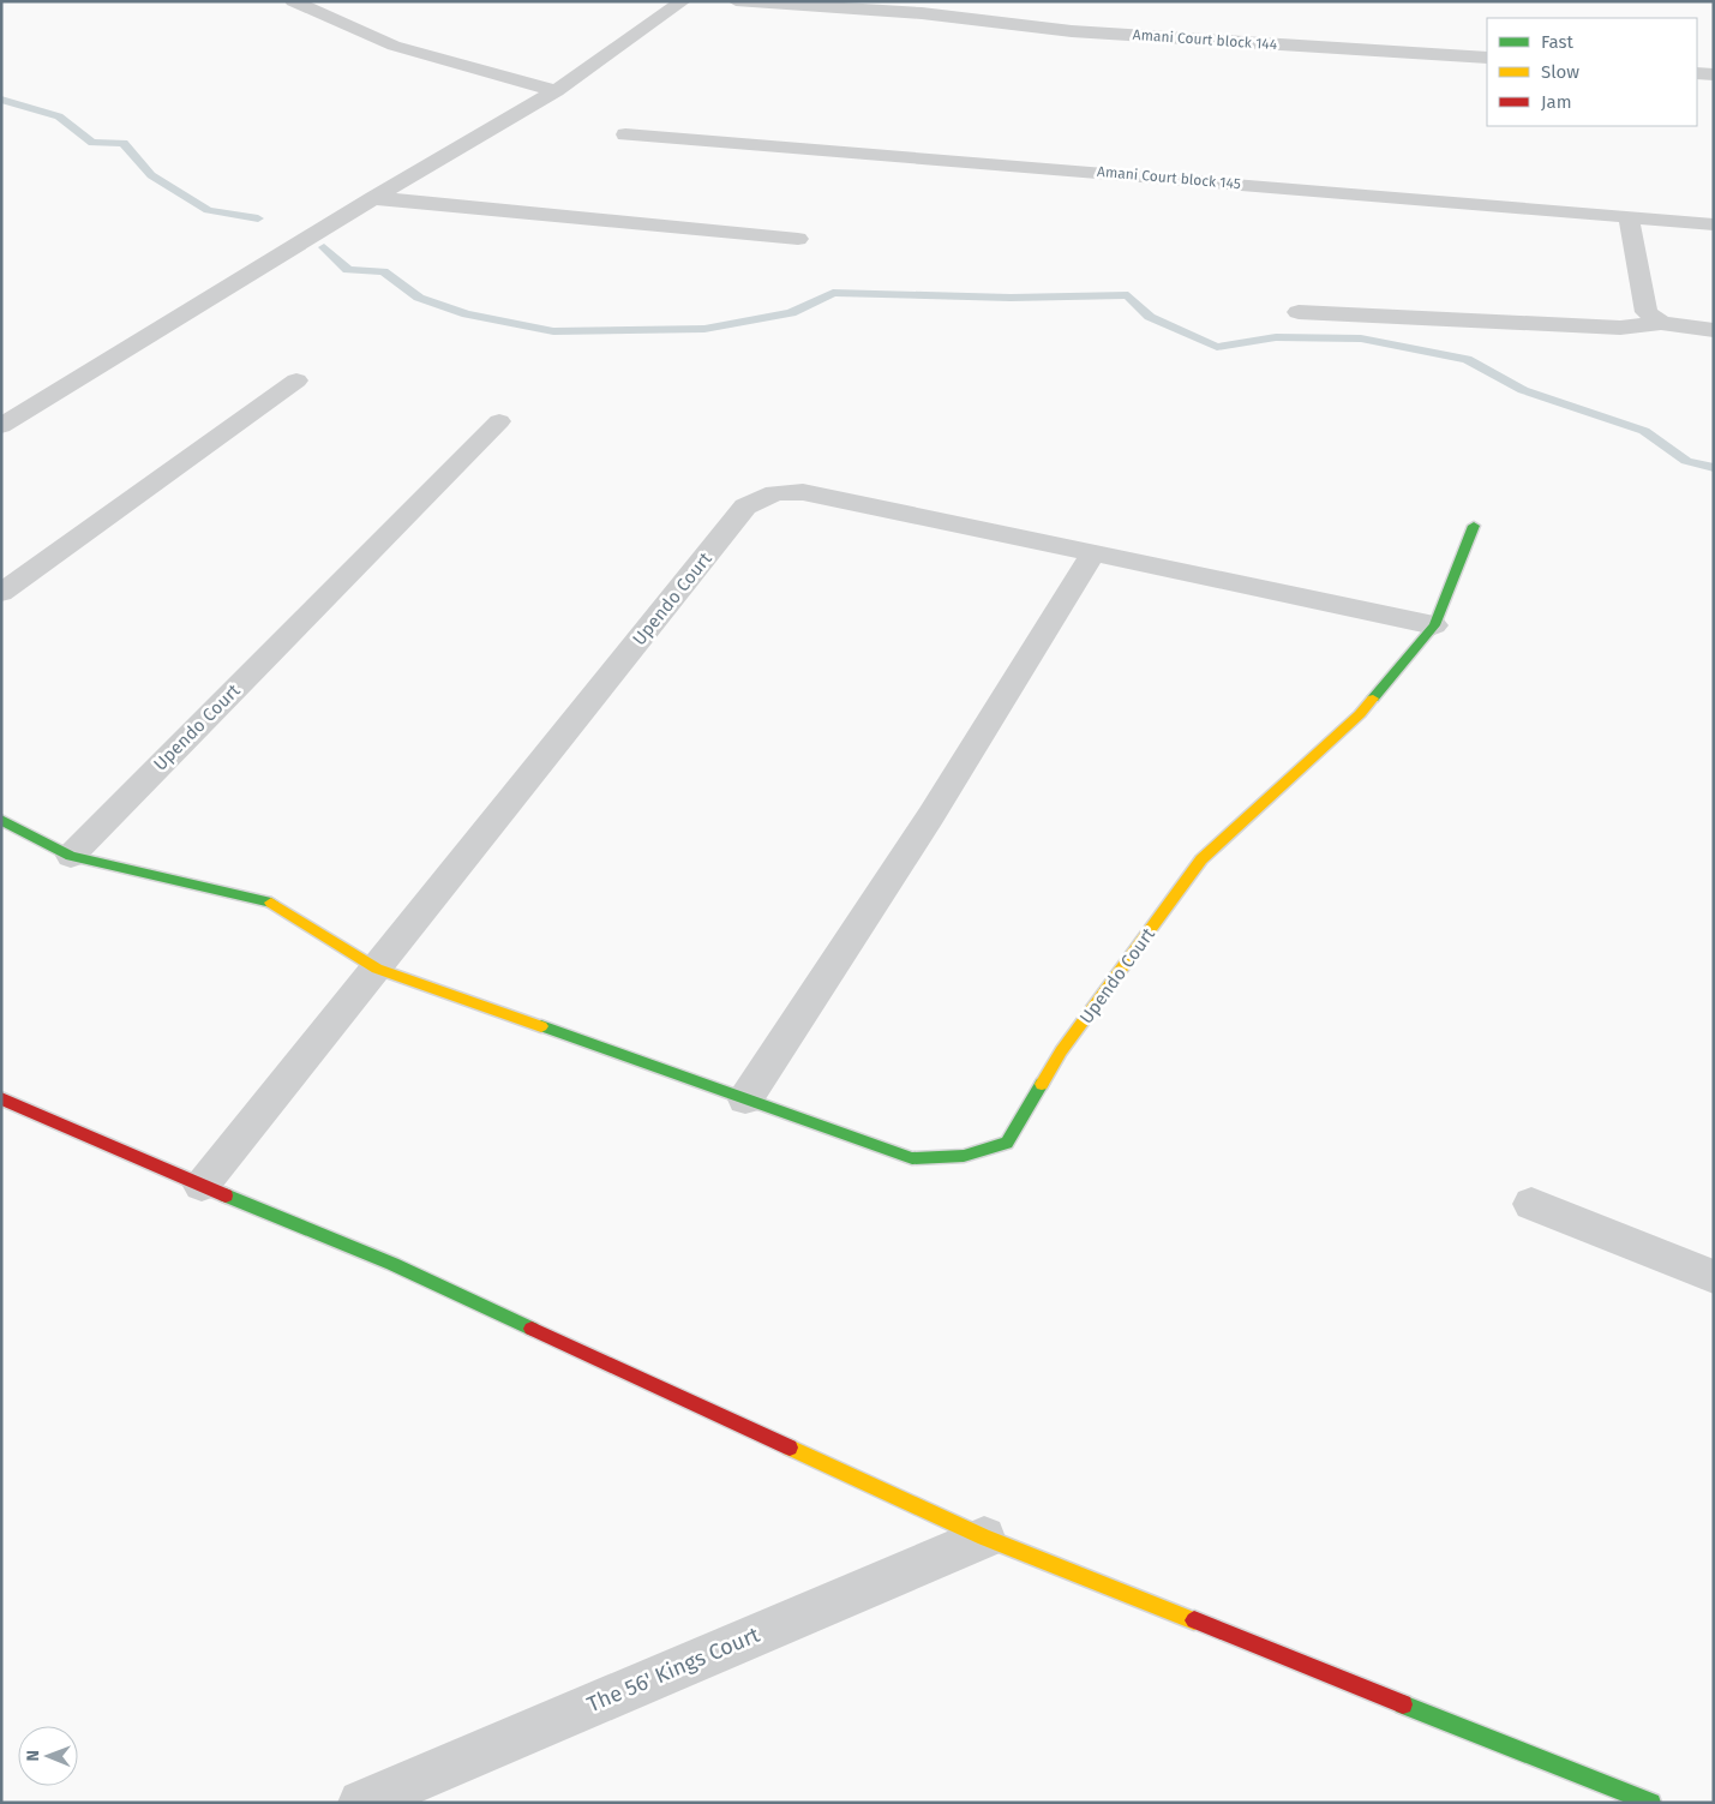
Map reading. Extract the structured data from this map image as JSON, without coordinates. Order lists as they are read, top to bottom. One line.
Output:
{"streets":{"street":["Amani Court block 144","Amani Court block 145","Upendo Court","The 56' Kings Court"]},"legend":["Fast","Slow","Jam"],"north":"left"}
